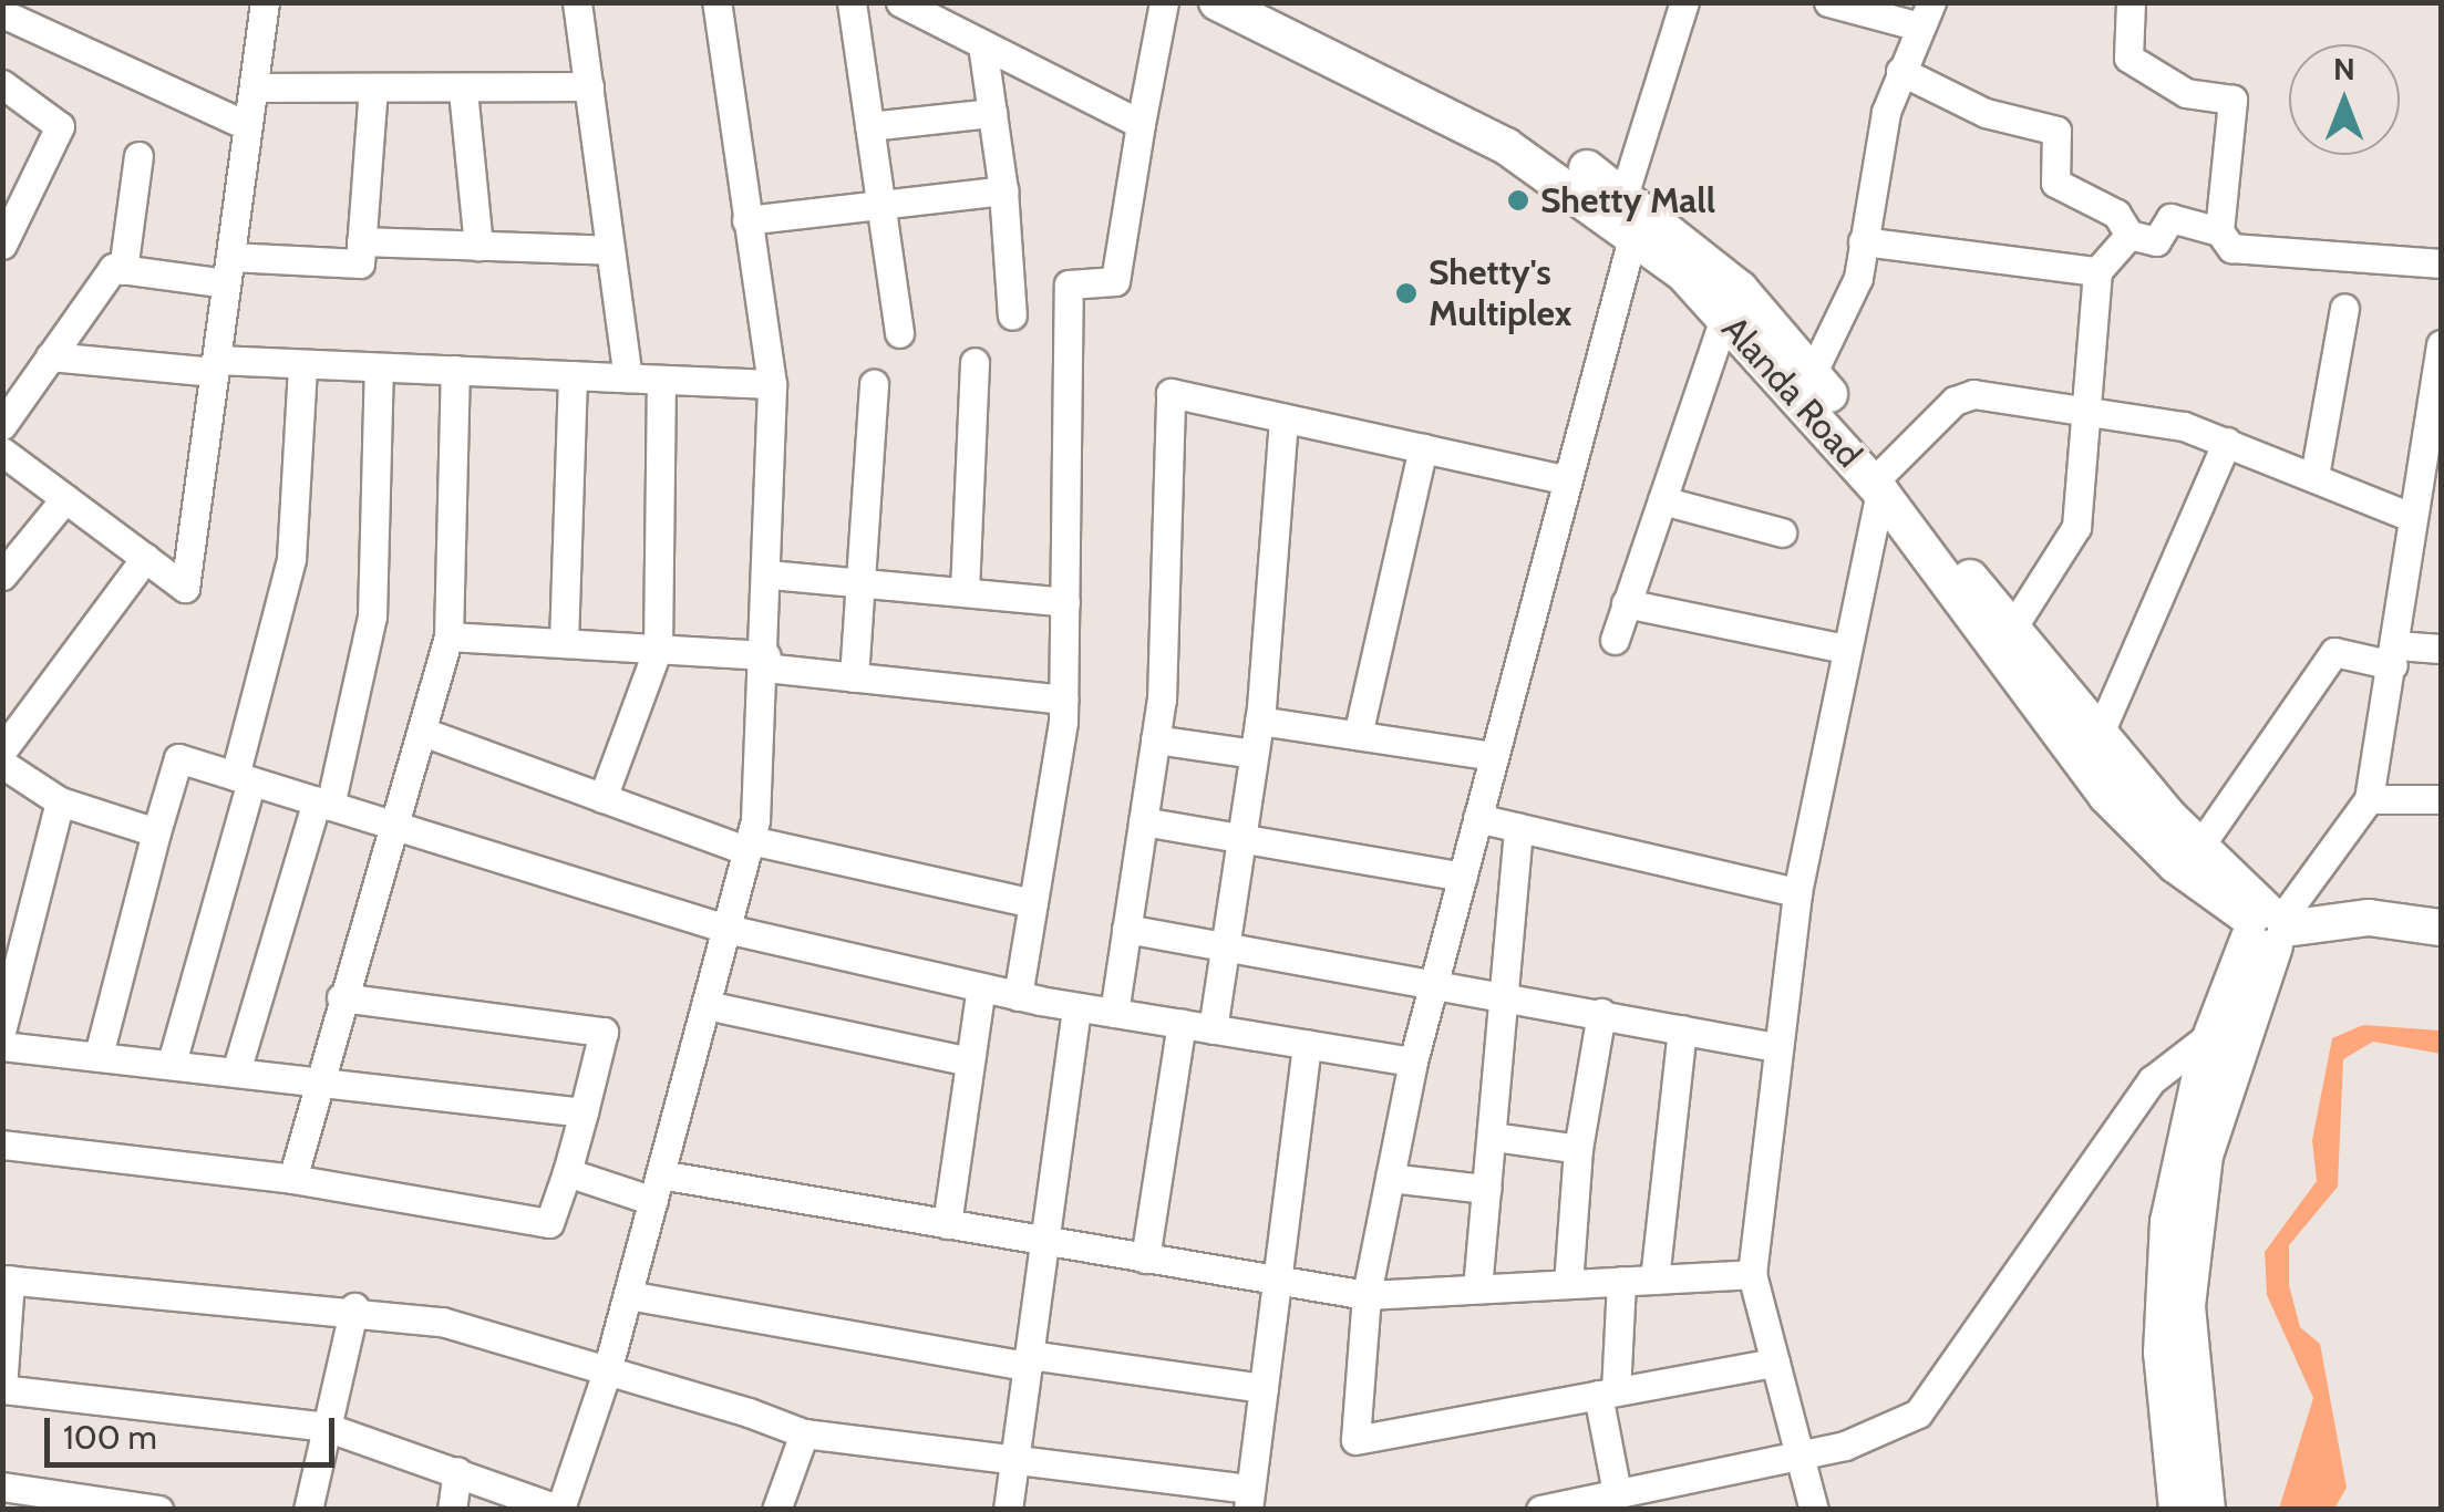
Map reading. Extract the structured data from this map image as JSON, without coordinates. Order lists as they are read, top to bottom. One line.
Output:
{"streets":{"main road":["Alanda Road"]},"places":["Shetty Mall","Shetty's Multiplex"],"scale_bar":"100 m","north":"top"}
